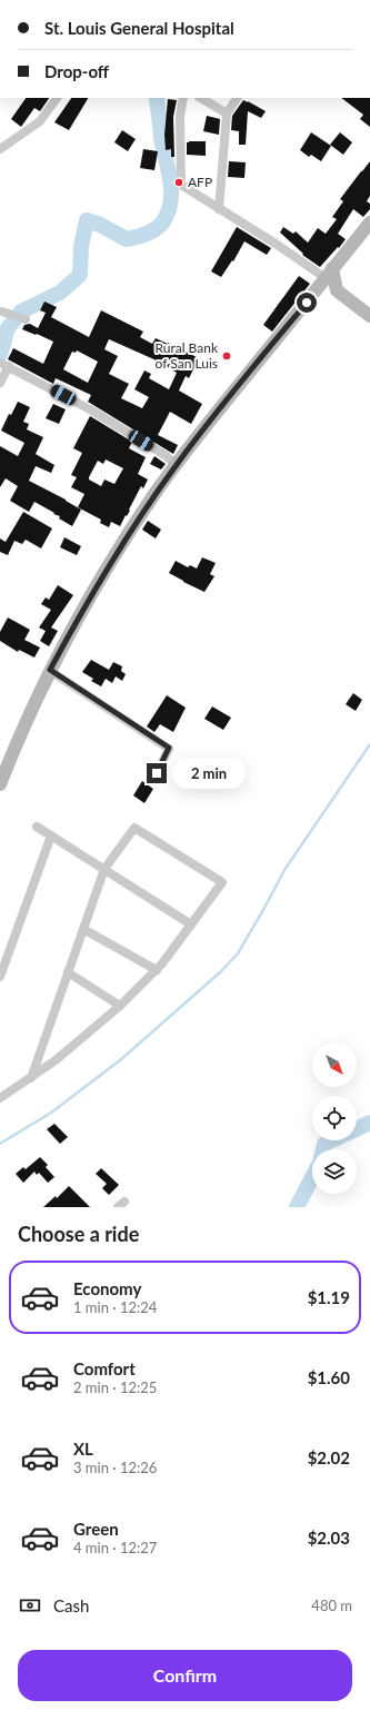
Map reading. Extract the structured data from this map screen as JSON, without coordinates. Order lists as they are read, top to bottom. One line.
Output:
{"places":["AFP","Rural Bank of San Luis"],"north":"bottom right","page":{"banner":["St. Louis General Hospital","Drop-off"],"bubble":"2 min","heading":"Choose a ride","list":[{"name":"Economy","note":"1 min · 12:24","value":"$1.19"},{"name":"Comfort","note":"2 min · 12:25","value":"$1.60"},{"name":"XL","note":"3 min · 12:26","value":"$2.02"},{"name":"Green","note":"4 min · 12:27","value":"$2.03"}],"pay":["Cash","480 m"],"buttons":"Confirm"}}
